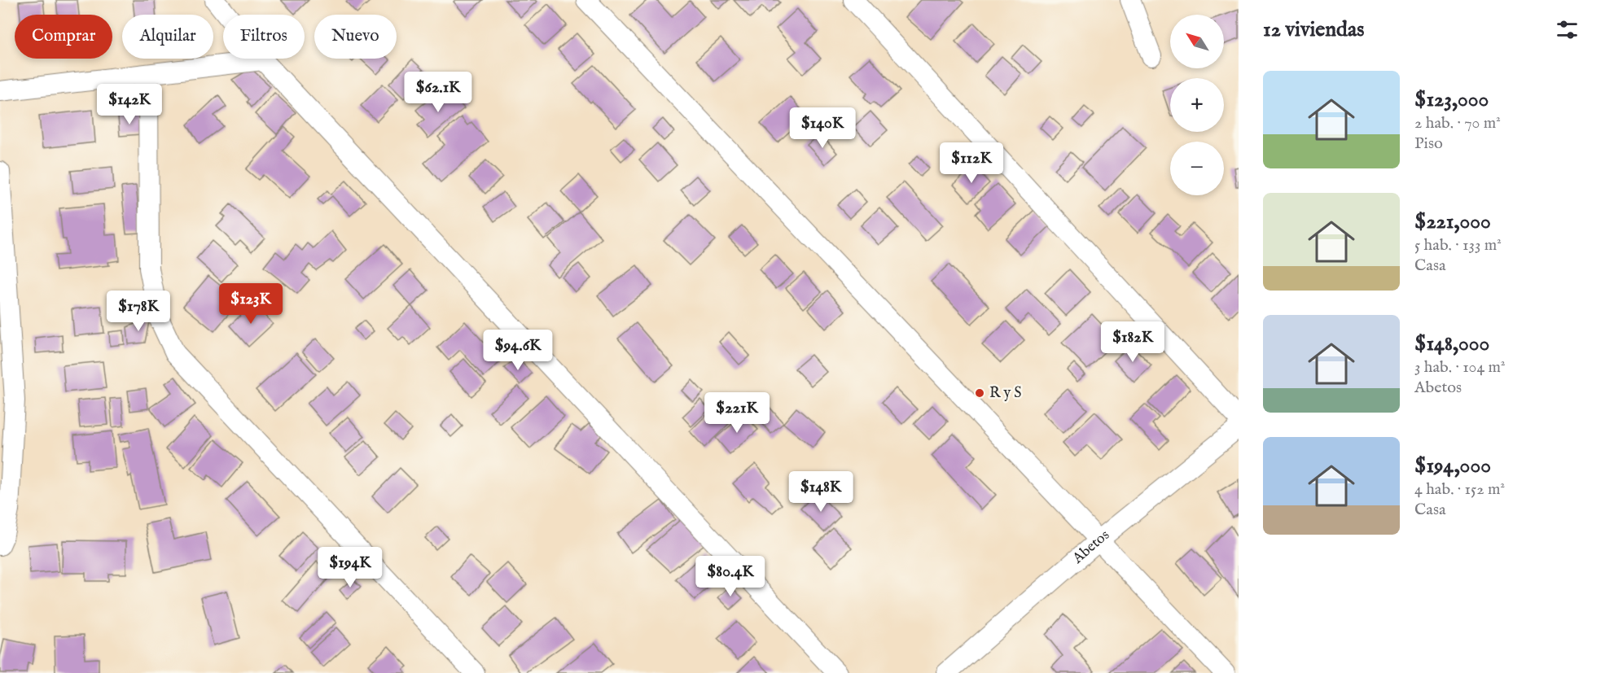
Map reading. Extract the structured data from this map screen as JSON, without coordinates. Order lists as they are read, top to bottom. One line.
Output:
{"streets":{"street":["Abetos"]},"places":["R y S"],"north":"top left","page":{"heading":"12 viviendas","map_buttons":["+","−"],"chip":["Comprar","Alquilar","Filtros","Nuevo"],"list":[{"name":"$123,000","note":"2 hab. · 70 m² · Piso"},{"name":"$221,000","note":"5 hab. · 133 m² · Casa"},{"name":"$148,000","note":"3 hab. · 104 m² · Abetos"},{"name":"$194,000","note":"4 hab. · 152 m² · Casa"}],"price":["$62.1K","$142K","$140K","$112K","$123K","$178K","$182K","$94.6K","$221K","$148K","$194K","$80.4K"]}}
